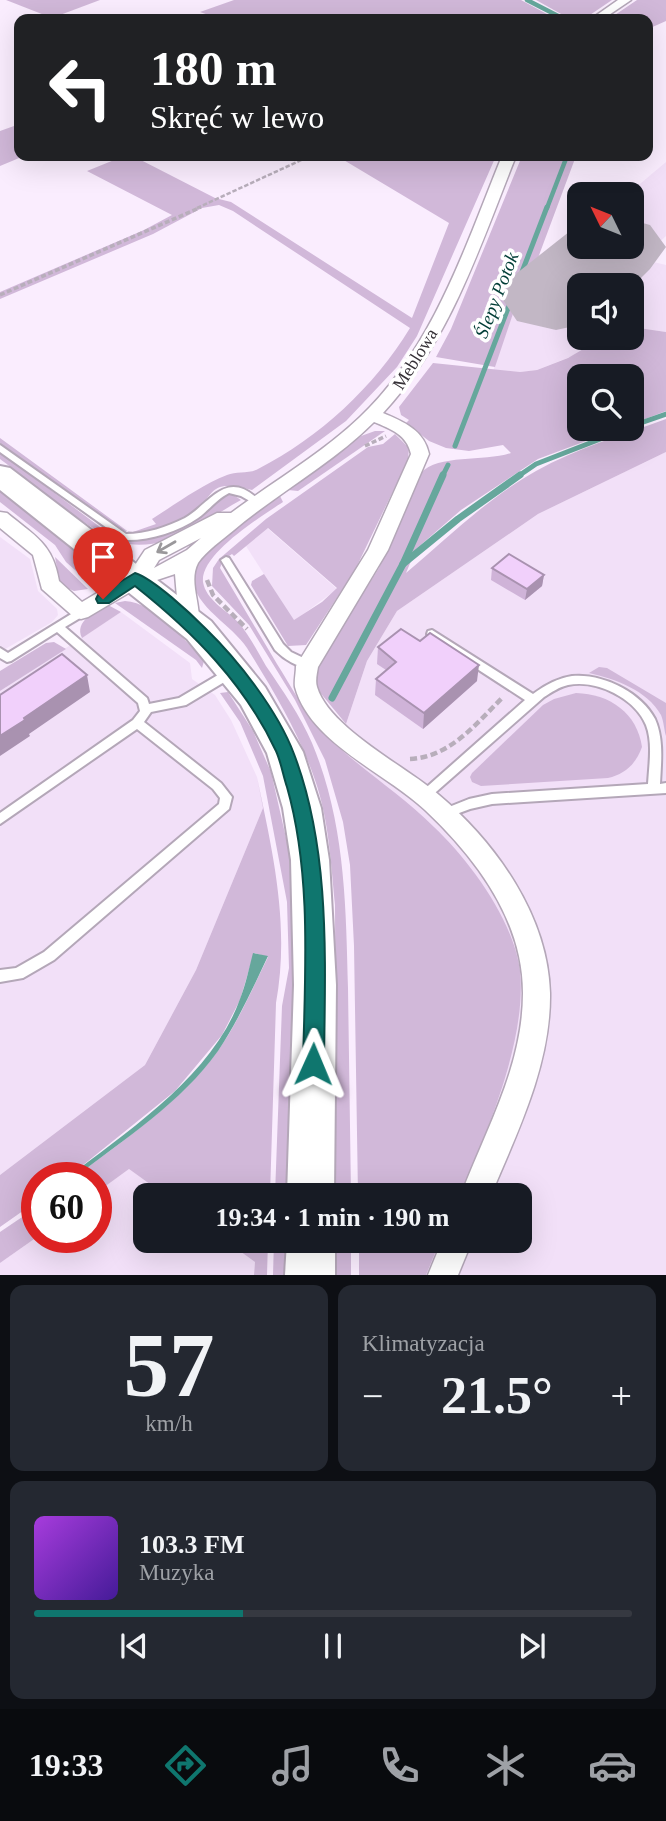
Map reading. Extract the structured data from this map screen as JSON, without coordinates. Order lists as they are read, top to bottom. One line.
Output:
{"streets":{"street":["Meblowa"]},"water":["Ślepy Potok"],"north":"top left","page":{"turn":["180 m","Skręć w lewo"],"limit":"60","trip":"19:34 · 1 min · 190 m","tile":[["57","km/h"],"Klimatyzacja"],"heat":["−","21.5°","+"],"song":["103.3 FM","Muzyka"],"tabs":"19:33"}}
